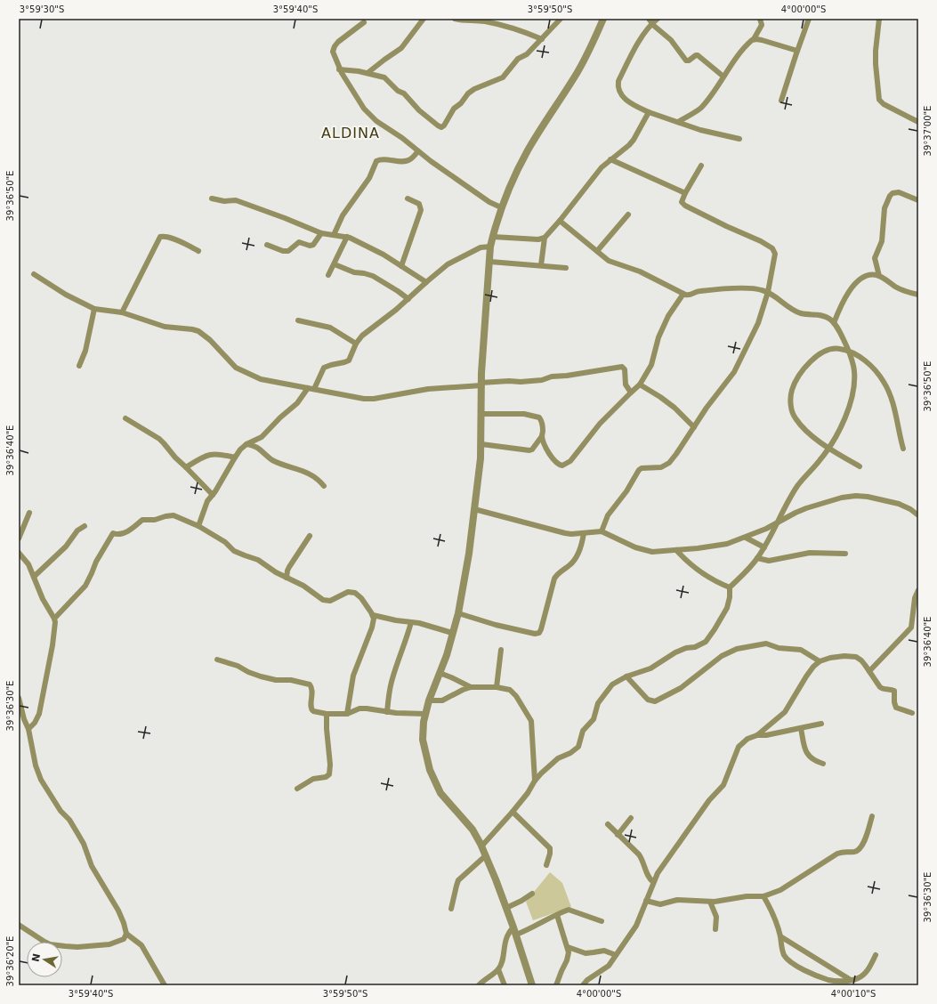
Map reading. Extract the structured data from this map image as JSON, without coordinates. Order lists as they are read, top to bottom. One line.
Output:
{"districts":["ALDINA"],"north":"left","coordinates":["3°59'30\"S","3°59'40\"S","3°59'50\"S","4°00'00\"S","39°37'00\"E","39°36'50\"E","39°36'40\"E","39°36'30\"E","39°36'20\"E","4°00'10\"S"]}
